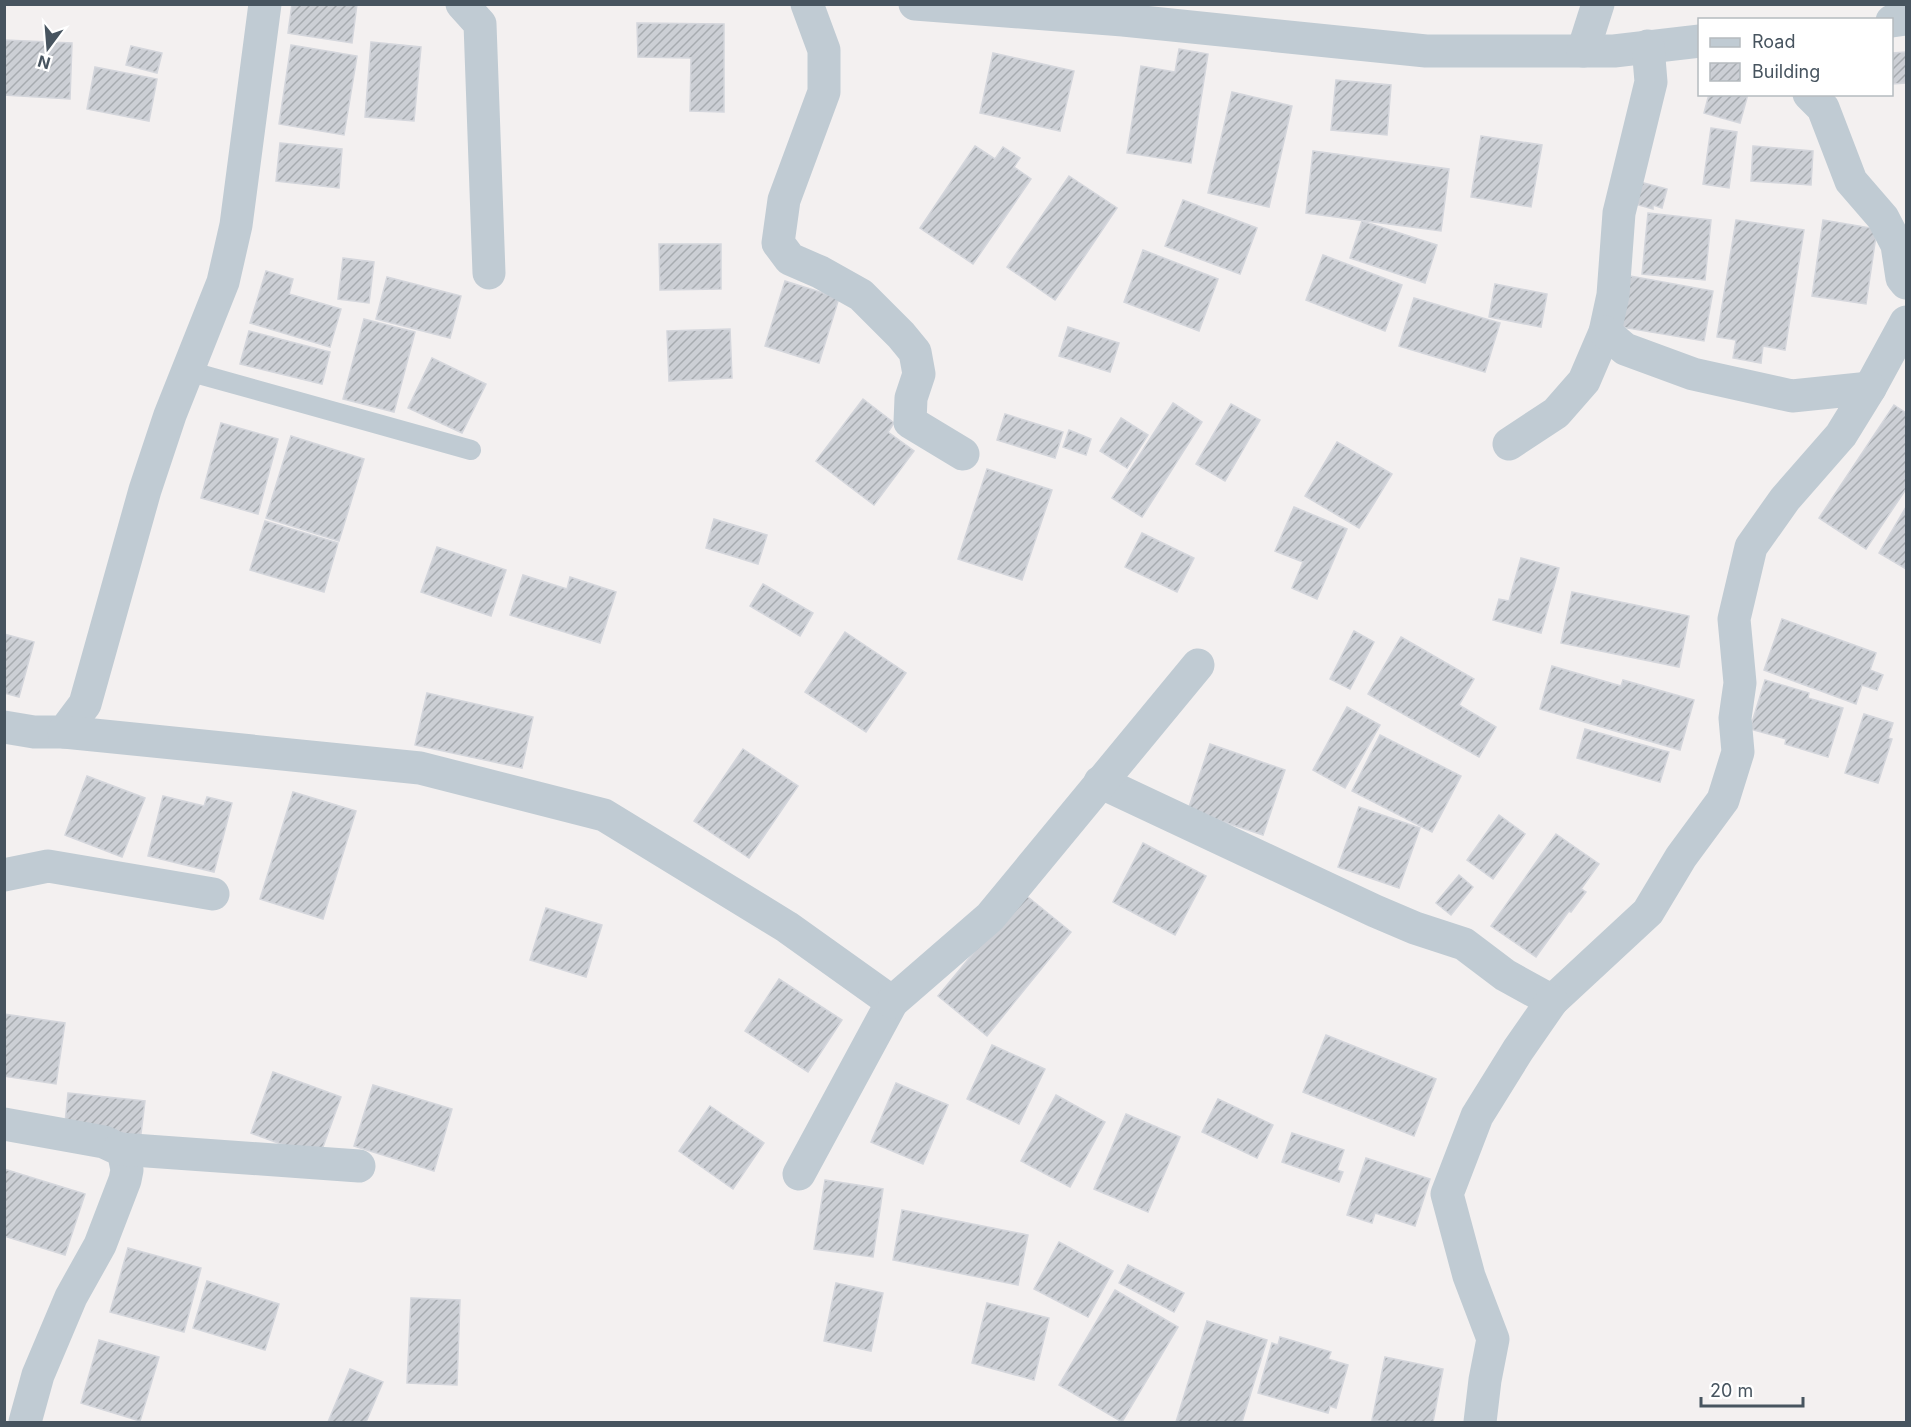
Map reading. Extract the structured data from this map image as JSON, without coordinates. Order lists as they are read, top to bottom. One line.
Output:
{"legend":["Road","Building"],"scale_bar":"20 m","north":"bottom"}
